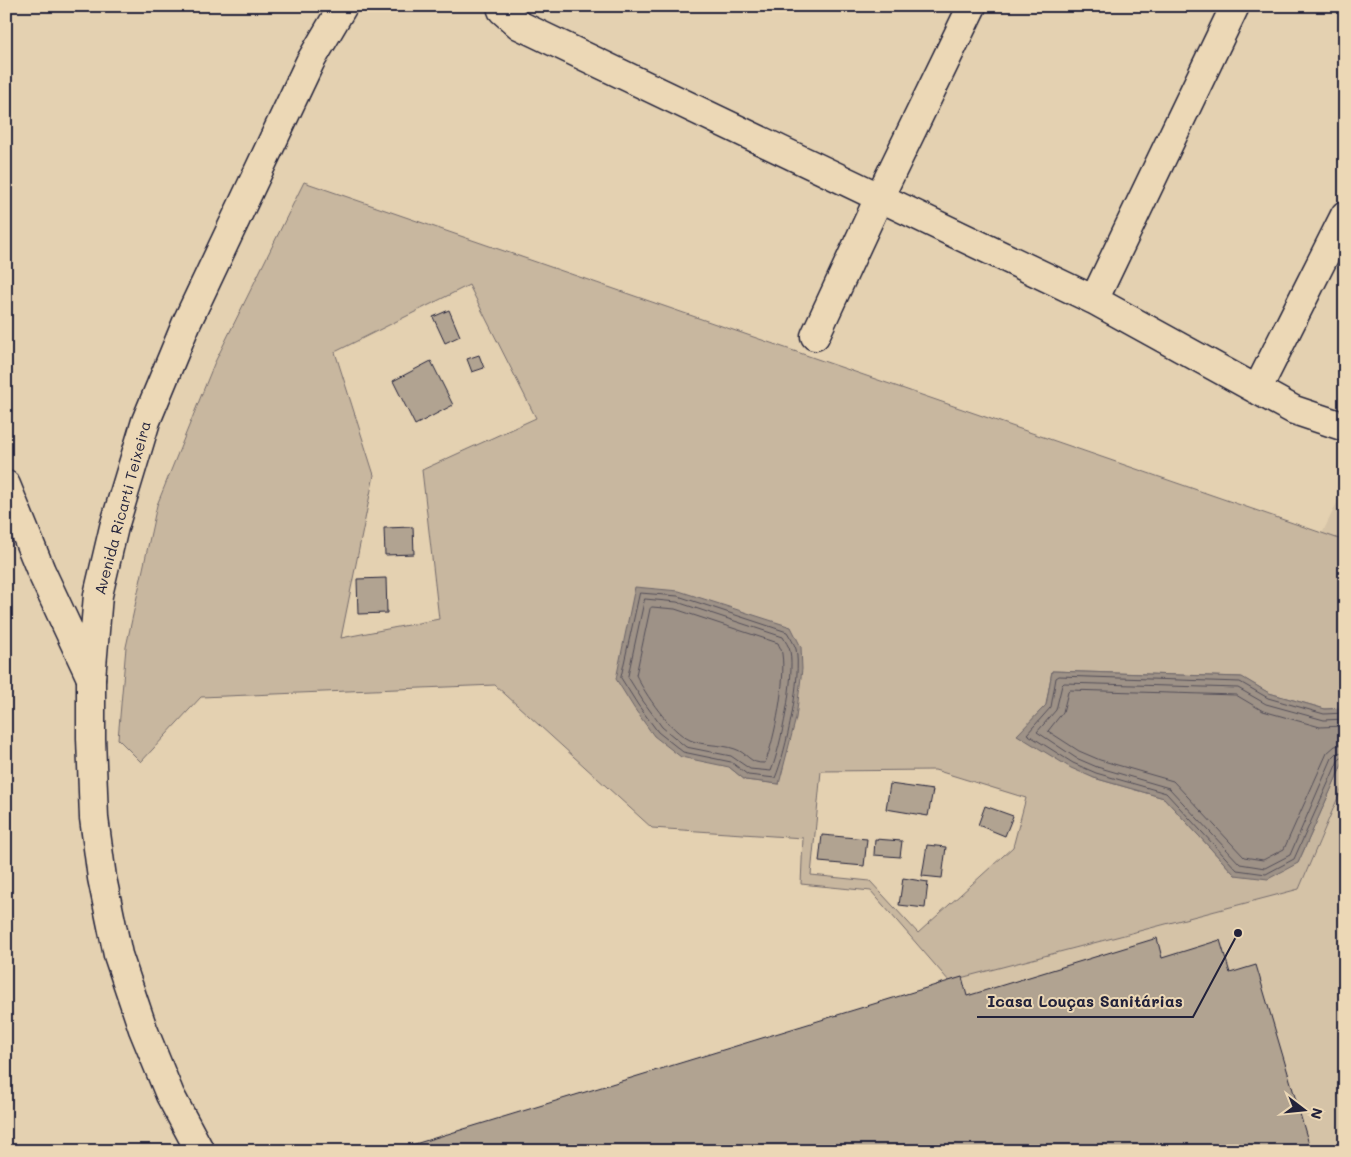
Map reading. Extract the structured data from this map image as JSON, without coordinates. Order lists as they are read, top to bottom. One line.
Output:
{"streets":{"street":["Avenida Ricarti Teixeira"]},"places":["Icasa Louças Sanitárias"],"north":"right"}
